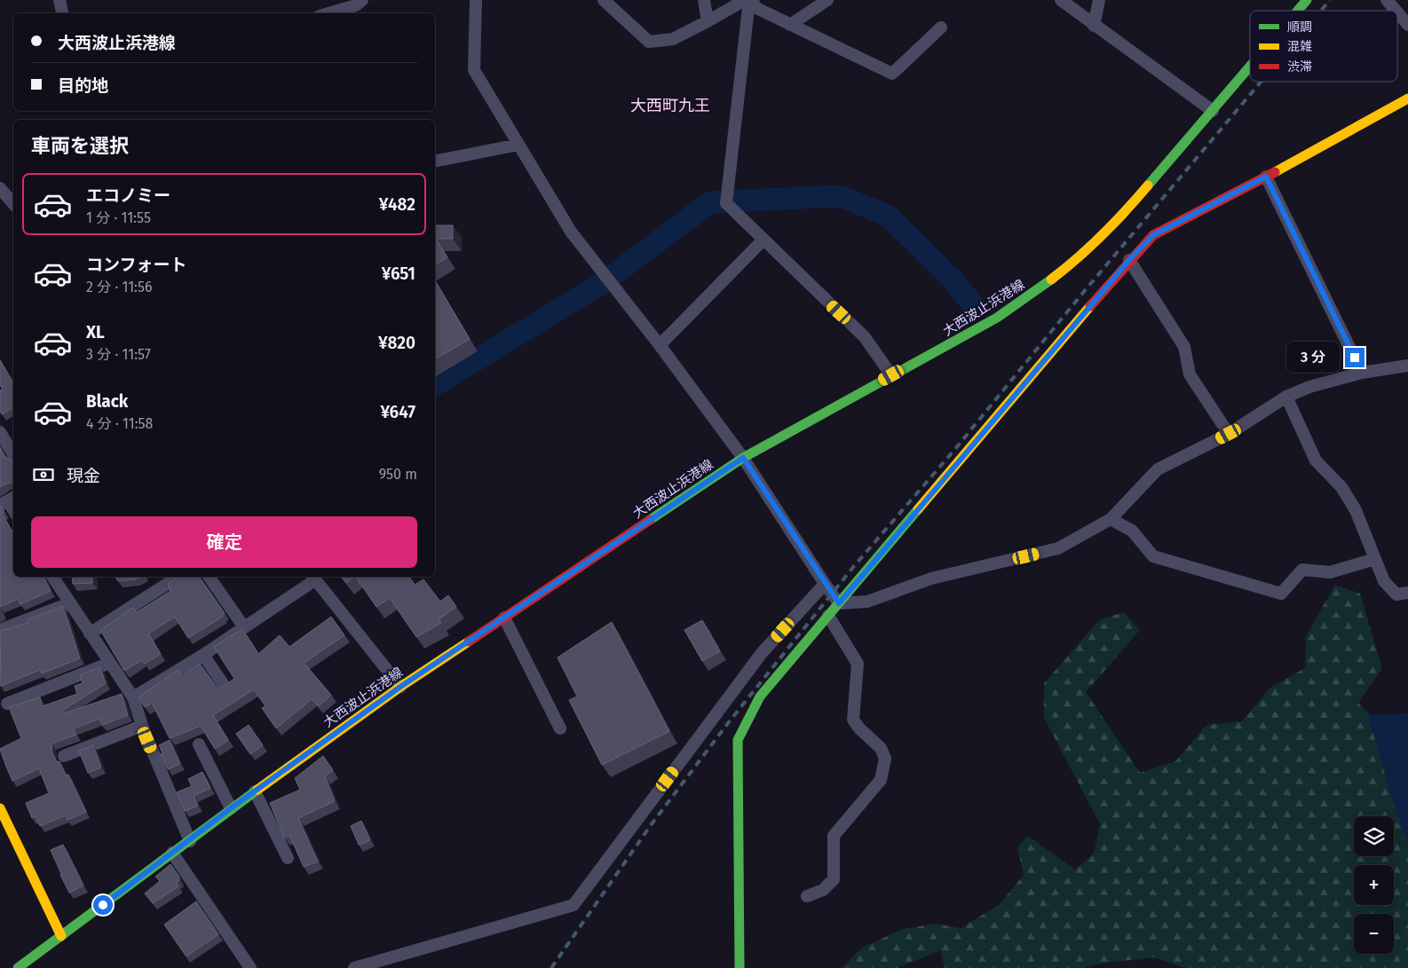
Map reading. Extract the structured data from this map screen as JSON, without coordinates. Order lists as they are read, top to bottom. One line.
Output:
{"streets":{"main road":["大西波止浜港線"]},"districts":["大西町九王"],"legend":["順調","混雑","渋滞"],"page":{"banner":["大西波止浜港線","目的地"],"heading":"車両を選択","list":[{"name":"エコノミー","note":"1 分 · 11:55","value":"¥482"},{"name":"コンフォート","note":"2 分 · 11:56","value":"¥651"},{"name":"XL","note":"3 分 · 11:57","value":"¥820"},{"name":"Black","note":"4 分 · 11:58","value":"¥647"}],"bubble":"3 分","pay":["現金","950 m"],"buttons":"確定","map_buttons":["+","−"]}}
